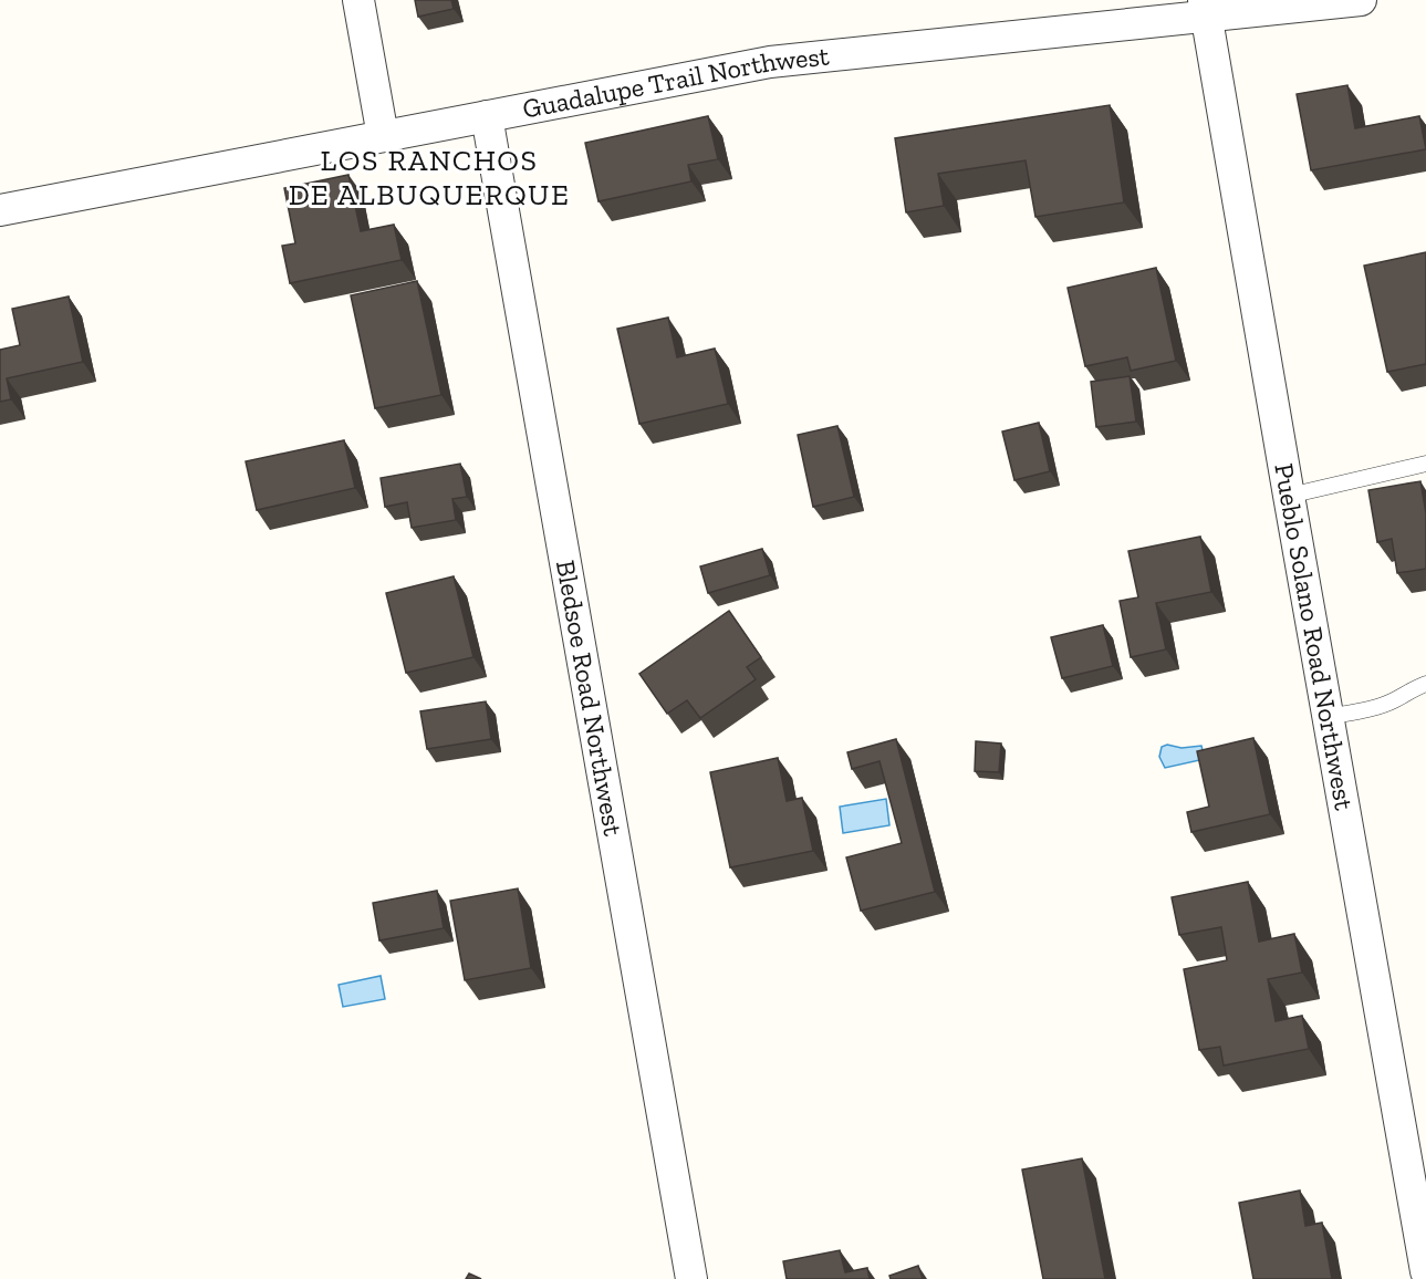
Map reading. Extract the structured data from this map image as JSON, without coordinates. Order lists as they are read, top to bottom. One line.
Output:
{"streets":{"street":["Guadalupe Trail Northwest","Pueblo Solano Road Northwest","Bledsoe Road Northwest"]},"crossings":[["Guadalupe Trail Northwest","Pueblo Solano Road Northwest"],["Guadalupe Trail Northwest","Bledsoe Road Northwest"]],"districts":["LOS RANCHOS DE ALBUQUERQUE"]}
